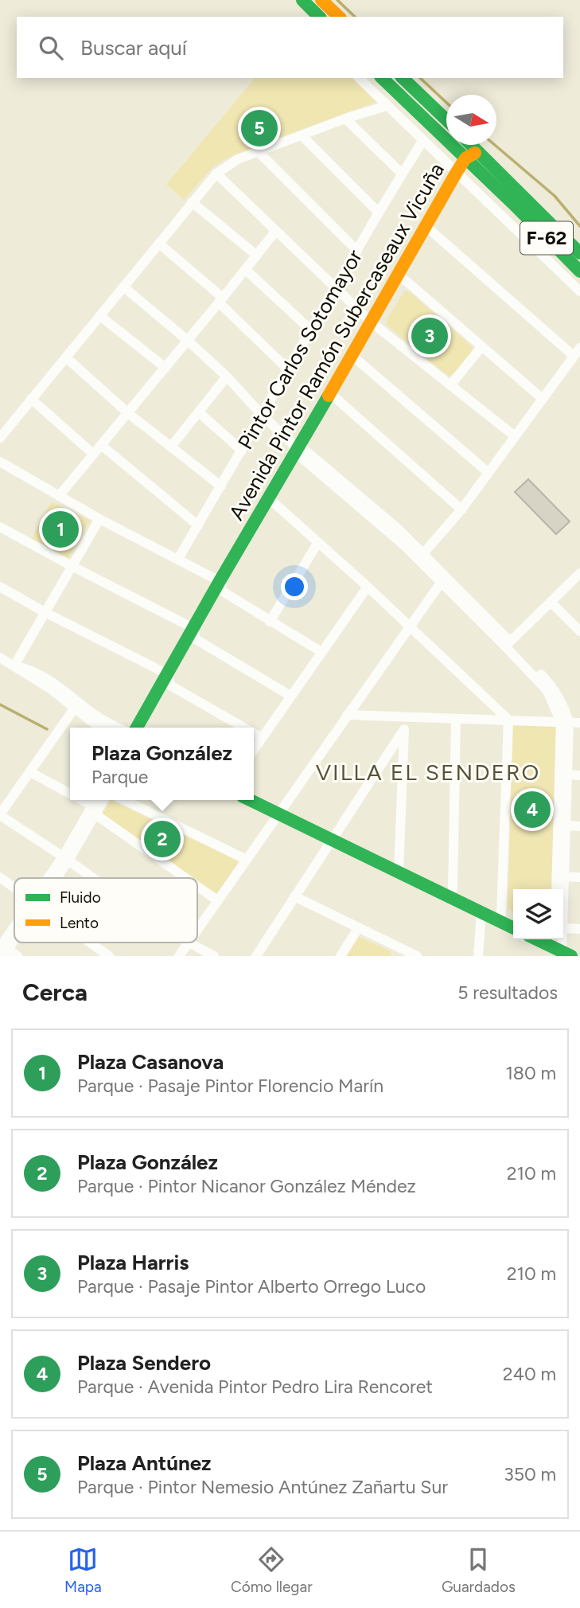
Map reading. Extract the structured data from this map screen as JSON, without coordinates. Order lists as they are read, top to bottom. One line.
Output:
{"streets":{"street":["F-62","Avenida Pintor Ramón Subercaseaux Vicuña","Pintor Carlos Sotomayor"]},"crossings":[["F-62","Avenida Pintor Ramón Subercaseaux Vicuña"]],"districts":["VILLA EL SENDERO"],"legend":["Fluido","Lento"],"north":"right","page":{"search":"Buscar aquí","pins":["5","3","1","4","2"],"popup":["Plaza González","Parque"],"heading":["Cerca","5 resultados"],"list":[{"mark":"1","name":"Plaza Casanova","note":"Parque · Pasaje Pintor Florencio Marín","value":"180 m"},{"mark":"2","name":"Plaza González","note":"Parque · Pintor Nicanor González Méndez","value":"210 m"},{"mark":"3","name":"Plaza Harris","note":"Parque · Pasaje Pintor Alberto Orrego Luco","value":"210 m"},{"mark":"4","name":"Plaza Sendero","note":"Parque · Avenida Pintor Pedro Lira Rencoret","value":"240 m"},{"mark":"5","name":"Plaza Antúnez","note":"Parque · Pintor Nemesio Antúnez Zañartu Sur","value":"350 m"}],"nav":["Mapa","Cómo llegar","Guardados"]}}
